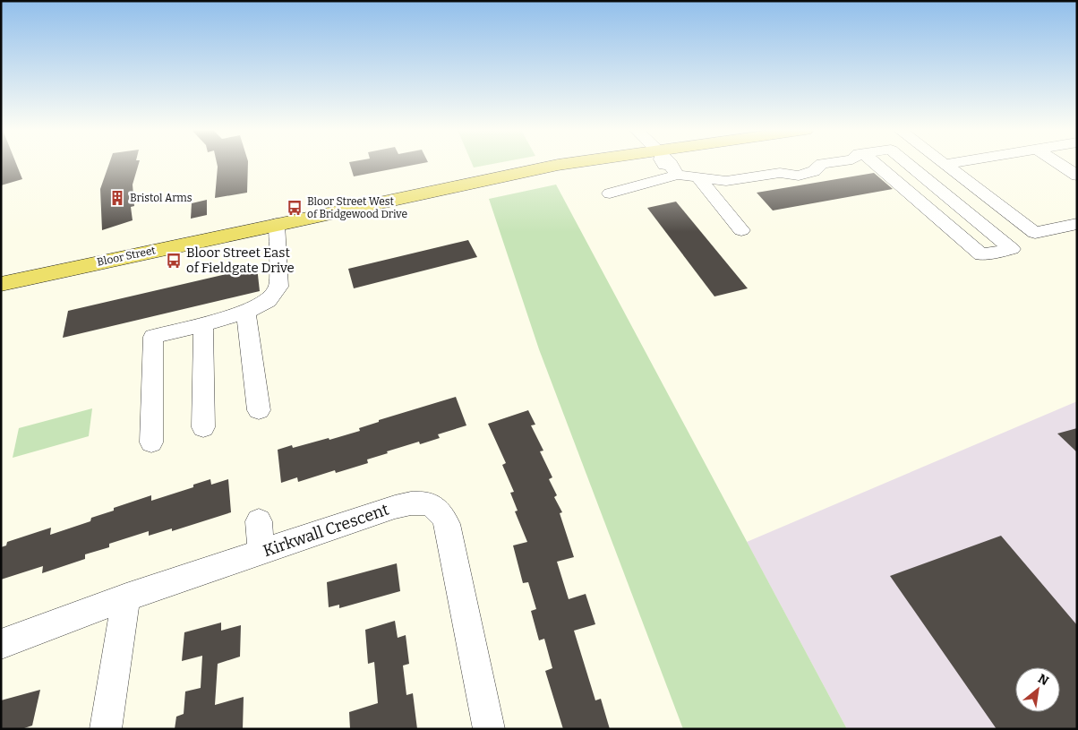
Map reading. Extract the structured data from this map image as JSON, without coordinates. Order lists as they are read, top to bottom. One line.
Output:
{"streets":{"main road":["Bloor Street"],"street":["Kirkwall Crescent"]},"places":{"building":["Bristol Arms"],"bus stop":["Bloor Street West of Bridgewood Drive","Bloor Street East of Fieldgate Drive"]},"north":"top right"}
